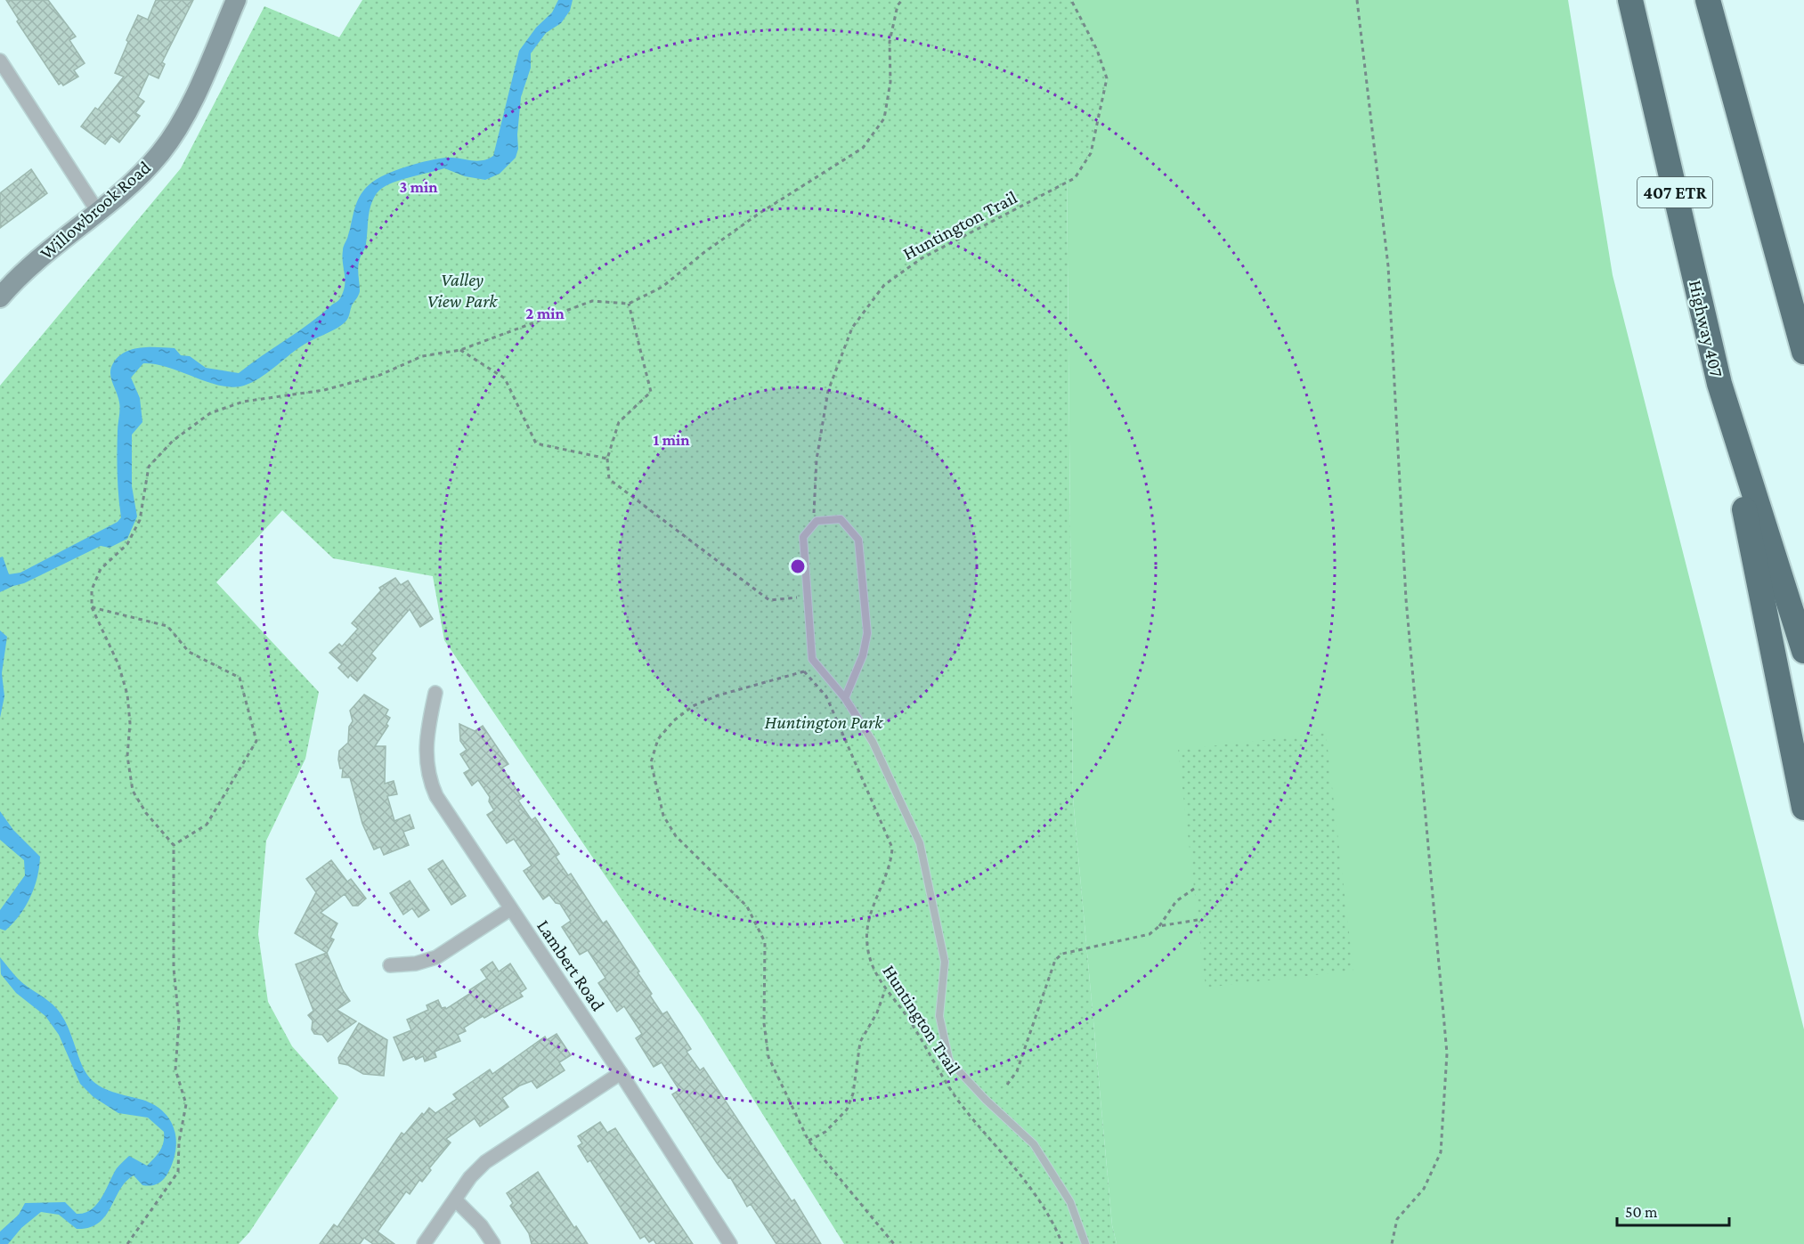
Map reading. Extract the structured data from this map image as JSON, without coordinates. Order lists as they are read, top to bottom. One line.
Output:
{"streets":{"highway":["407 ETR","Highway 407"],"street":["Willowbrook Road","Lambert Road"],"path":["Huntington Trail"]},"parks":["Valley View Park","Huntington Park"],"scale_bar":"50 m","rings":["3 min","2 min","1 min"]}
